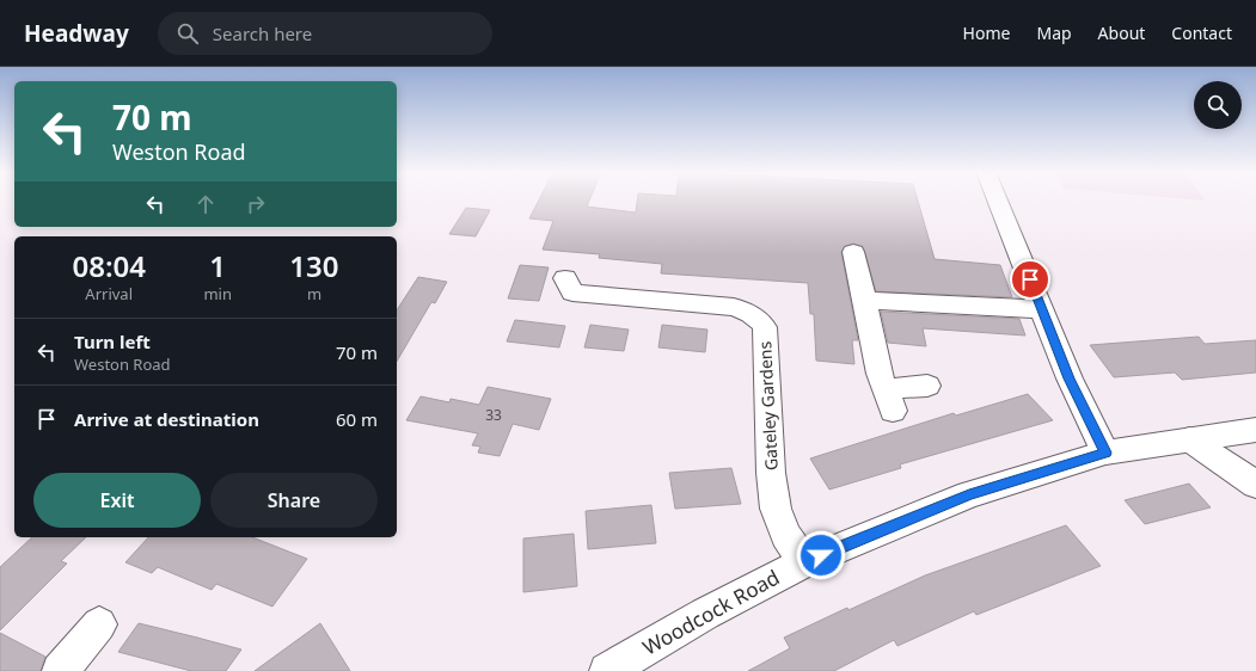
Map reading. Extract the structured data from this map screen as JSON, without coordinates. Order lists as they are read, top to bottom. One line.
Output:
{"streets":{"street":["Gateley Gardens","Woodcock Road"]},"crossings":[["Gateley Gardens","Woodcock Road"]],"house_numbers":["33"],"page":{"header":"Headway","search":"Search here","nav":["Home","Map","About","Contact"],"turn":["70 m","Weston Road"],"eta":["08:04","Arrival","1","min","130","m"],"list":[{"name":"Turn left","note":"Weston Road","value":"70 m"},{"name":"Arrive at destination","value":"60 m"}],"buttons":["Exit","Share"]}}
